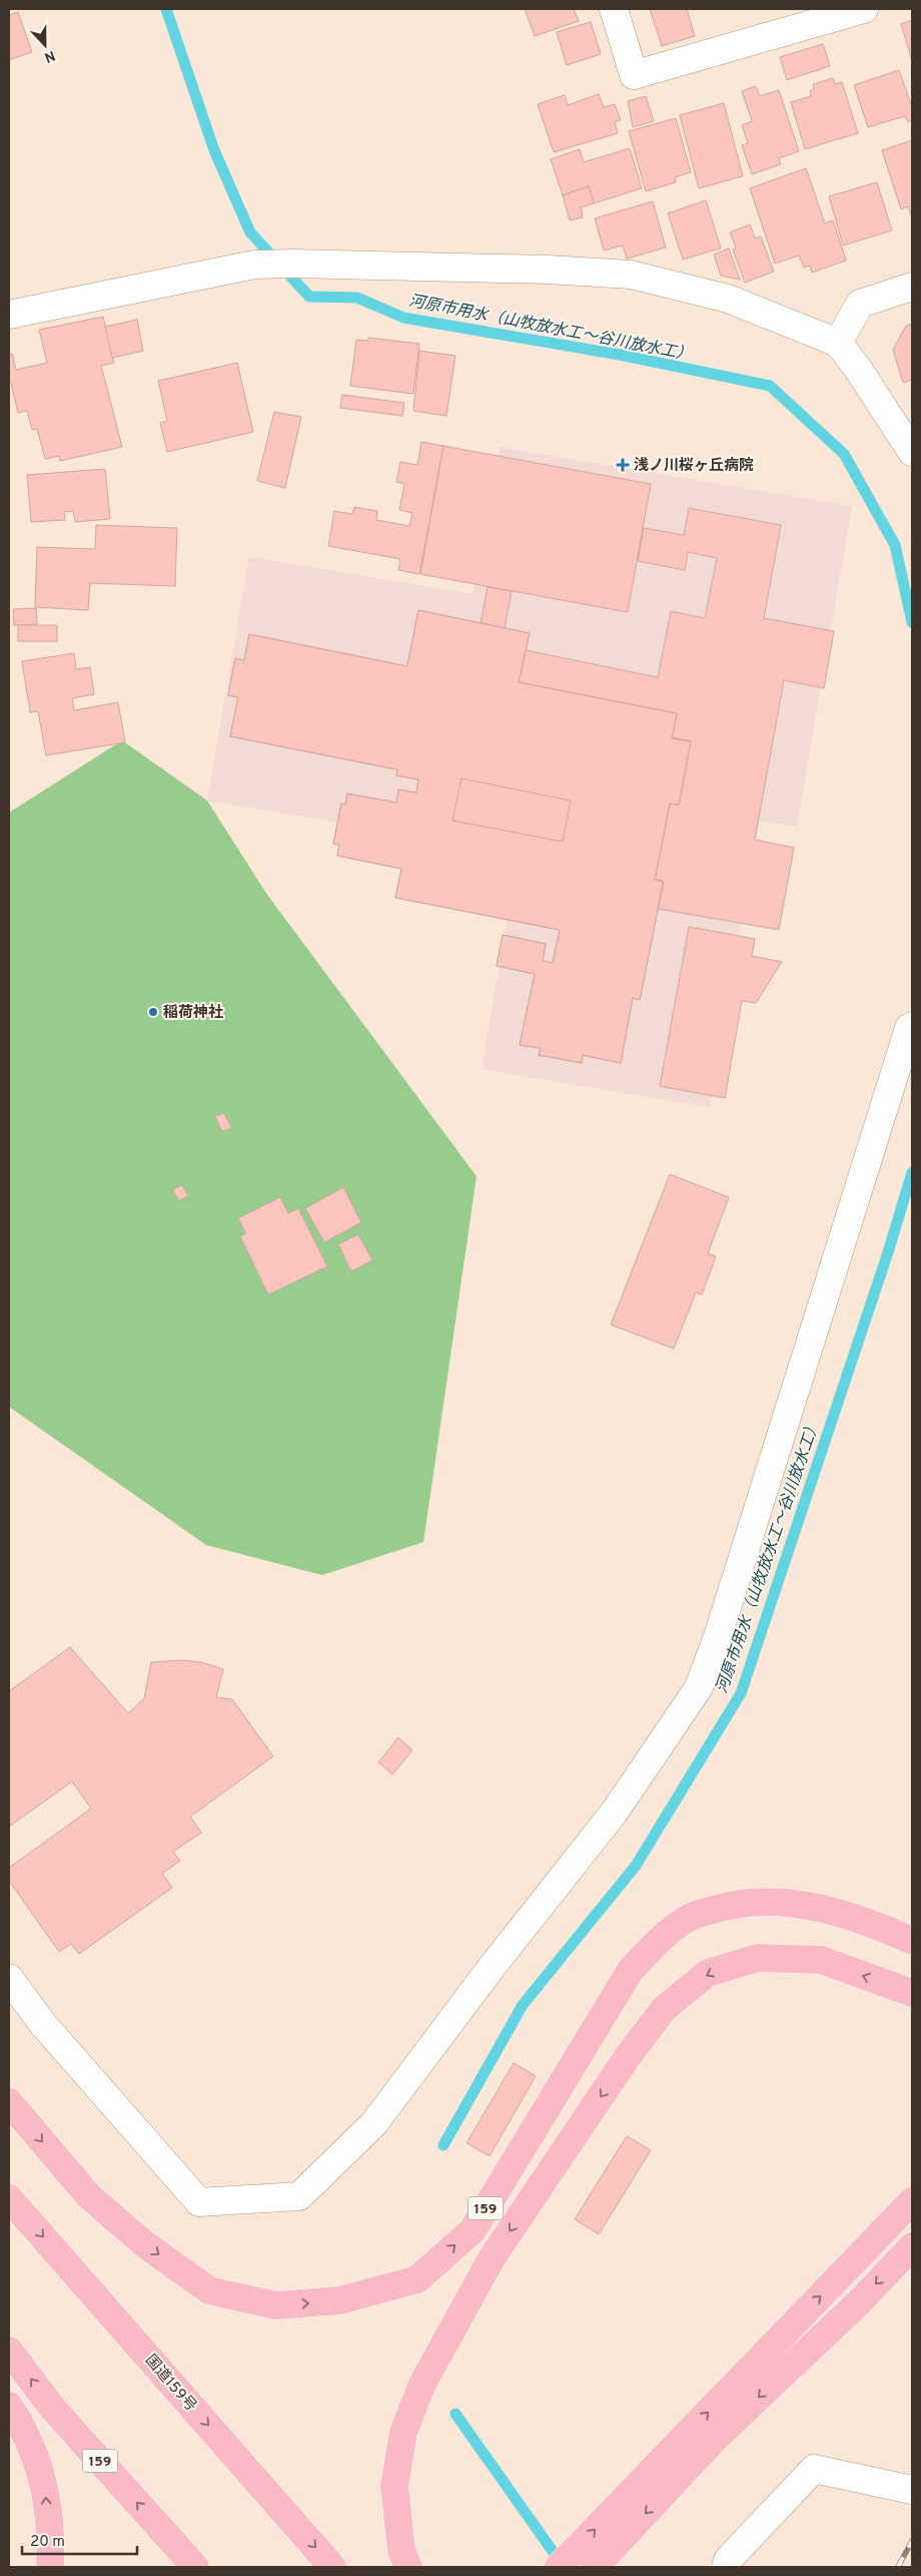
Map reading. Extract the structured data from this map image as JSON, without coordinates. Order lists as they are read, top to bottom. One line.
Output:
{"streets":{"highway":["159","国道159号"]},"water":["河原市用水（山牧放水工～谷川放水工）"],"places":{"health":["浅ノ川桜ヶ丘病院"],"other":["稲荷神社"]},"scale_bar":"20 m","north":"bottom"}
